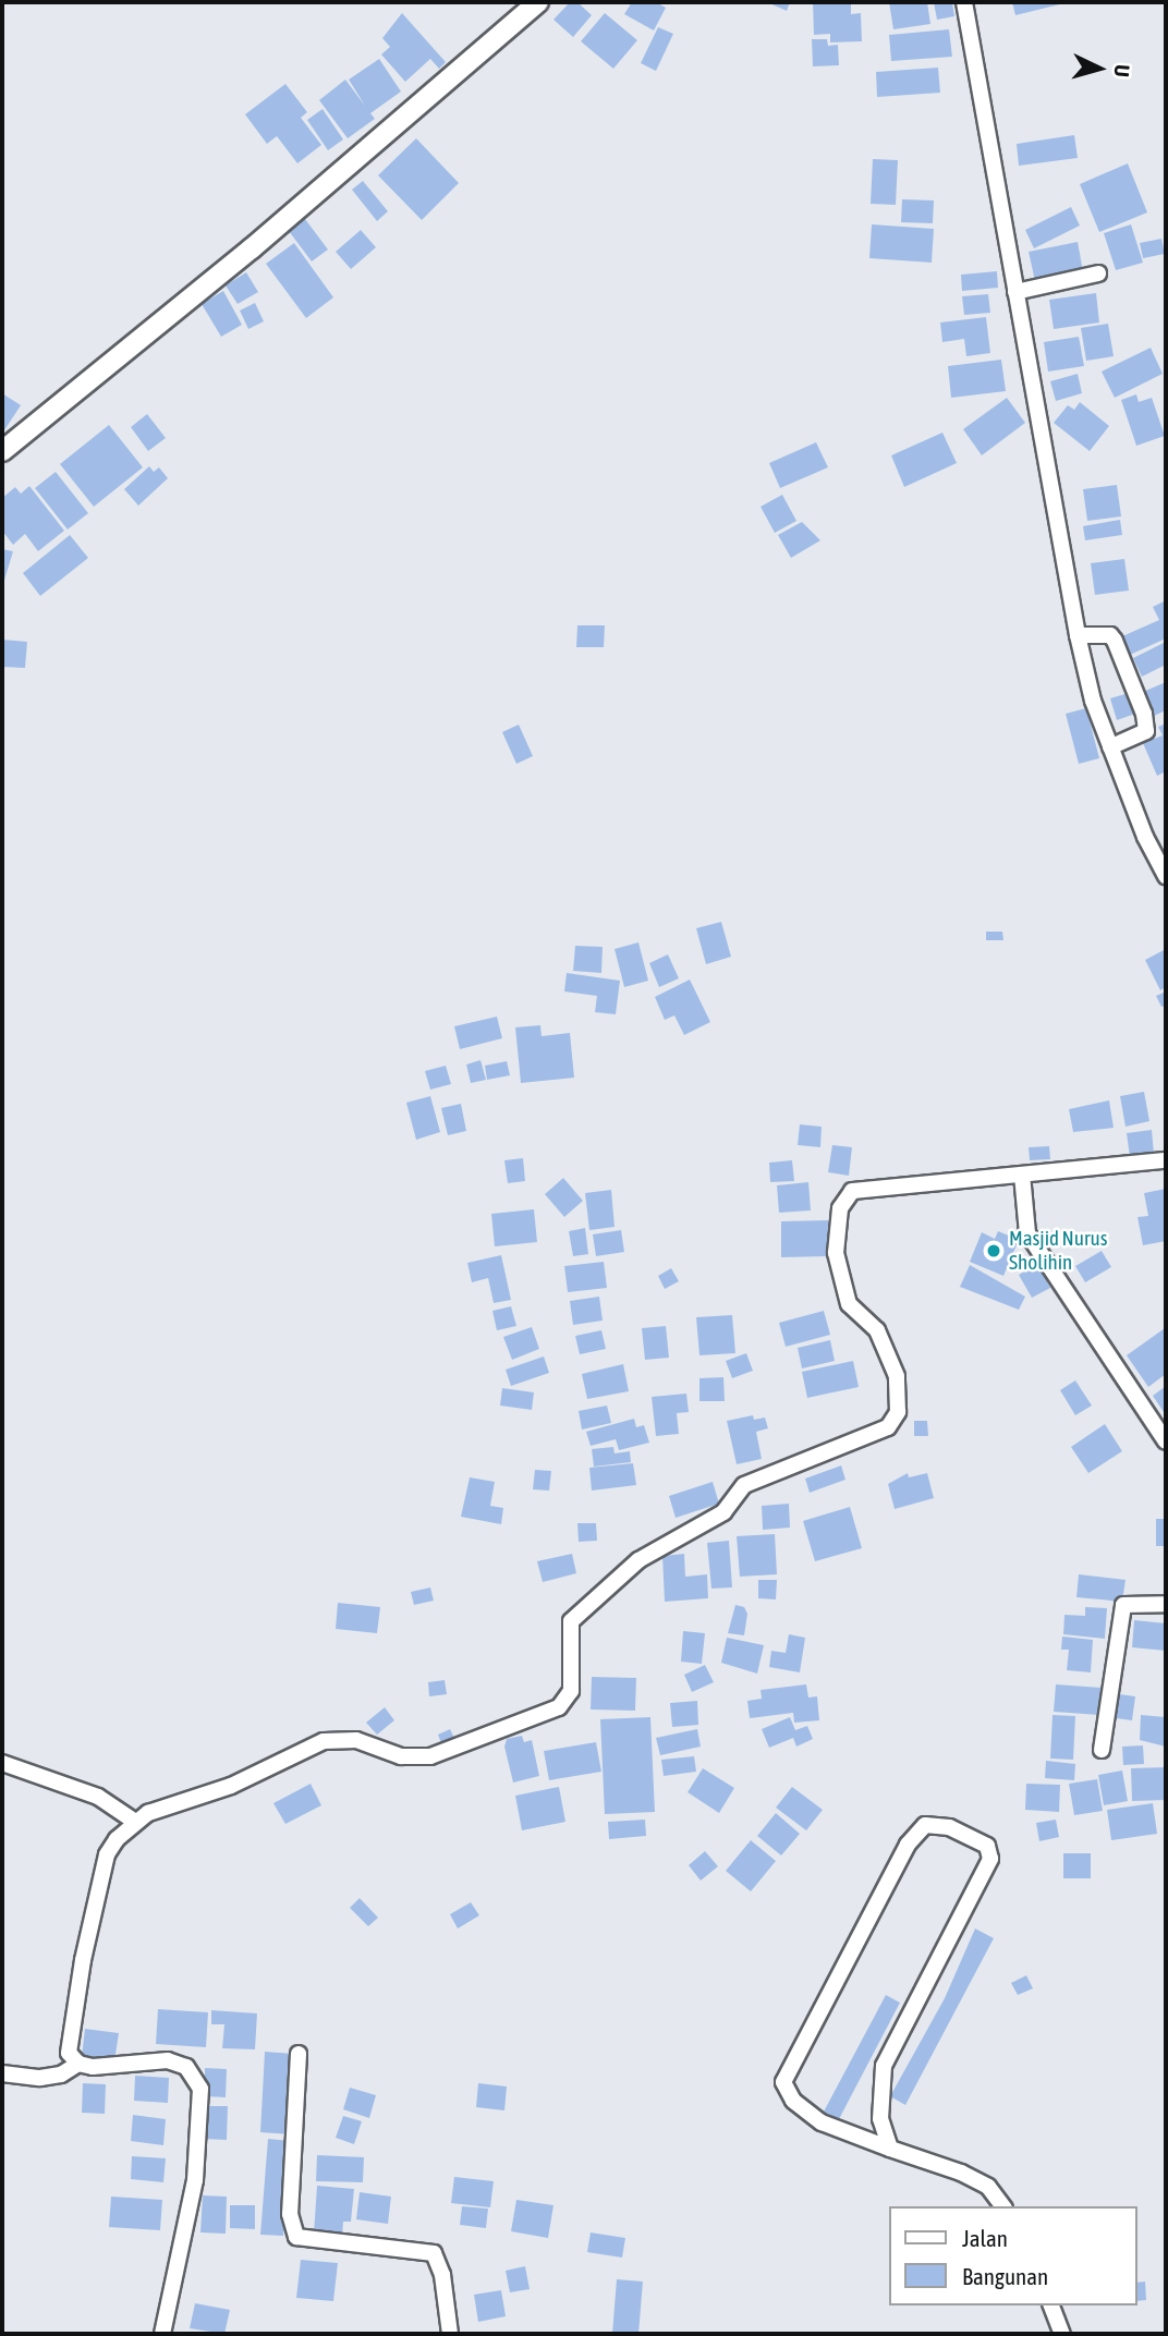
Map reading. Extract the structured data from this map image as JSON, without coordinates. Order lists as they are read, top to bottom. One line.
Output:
{"places":["Masjid Nurus Sholihin"],"legend":["Jalan","Bangunan"],"north":"right"}
